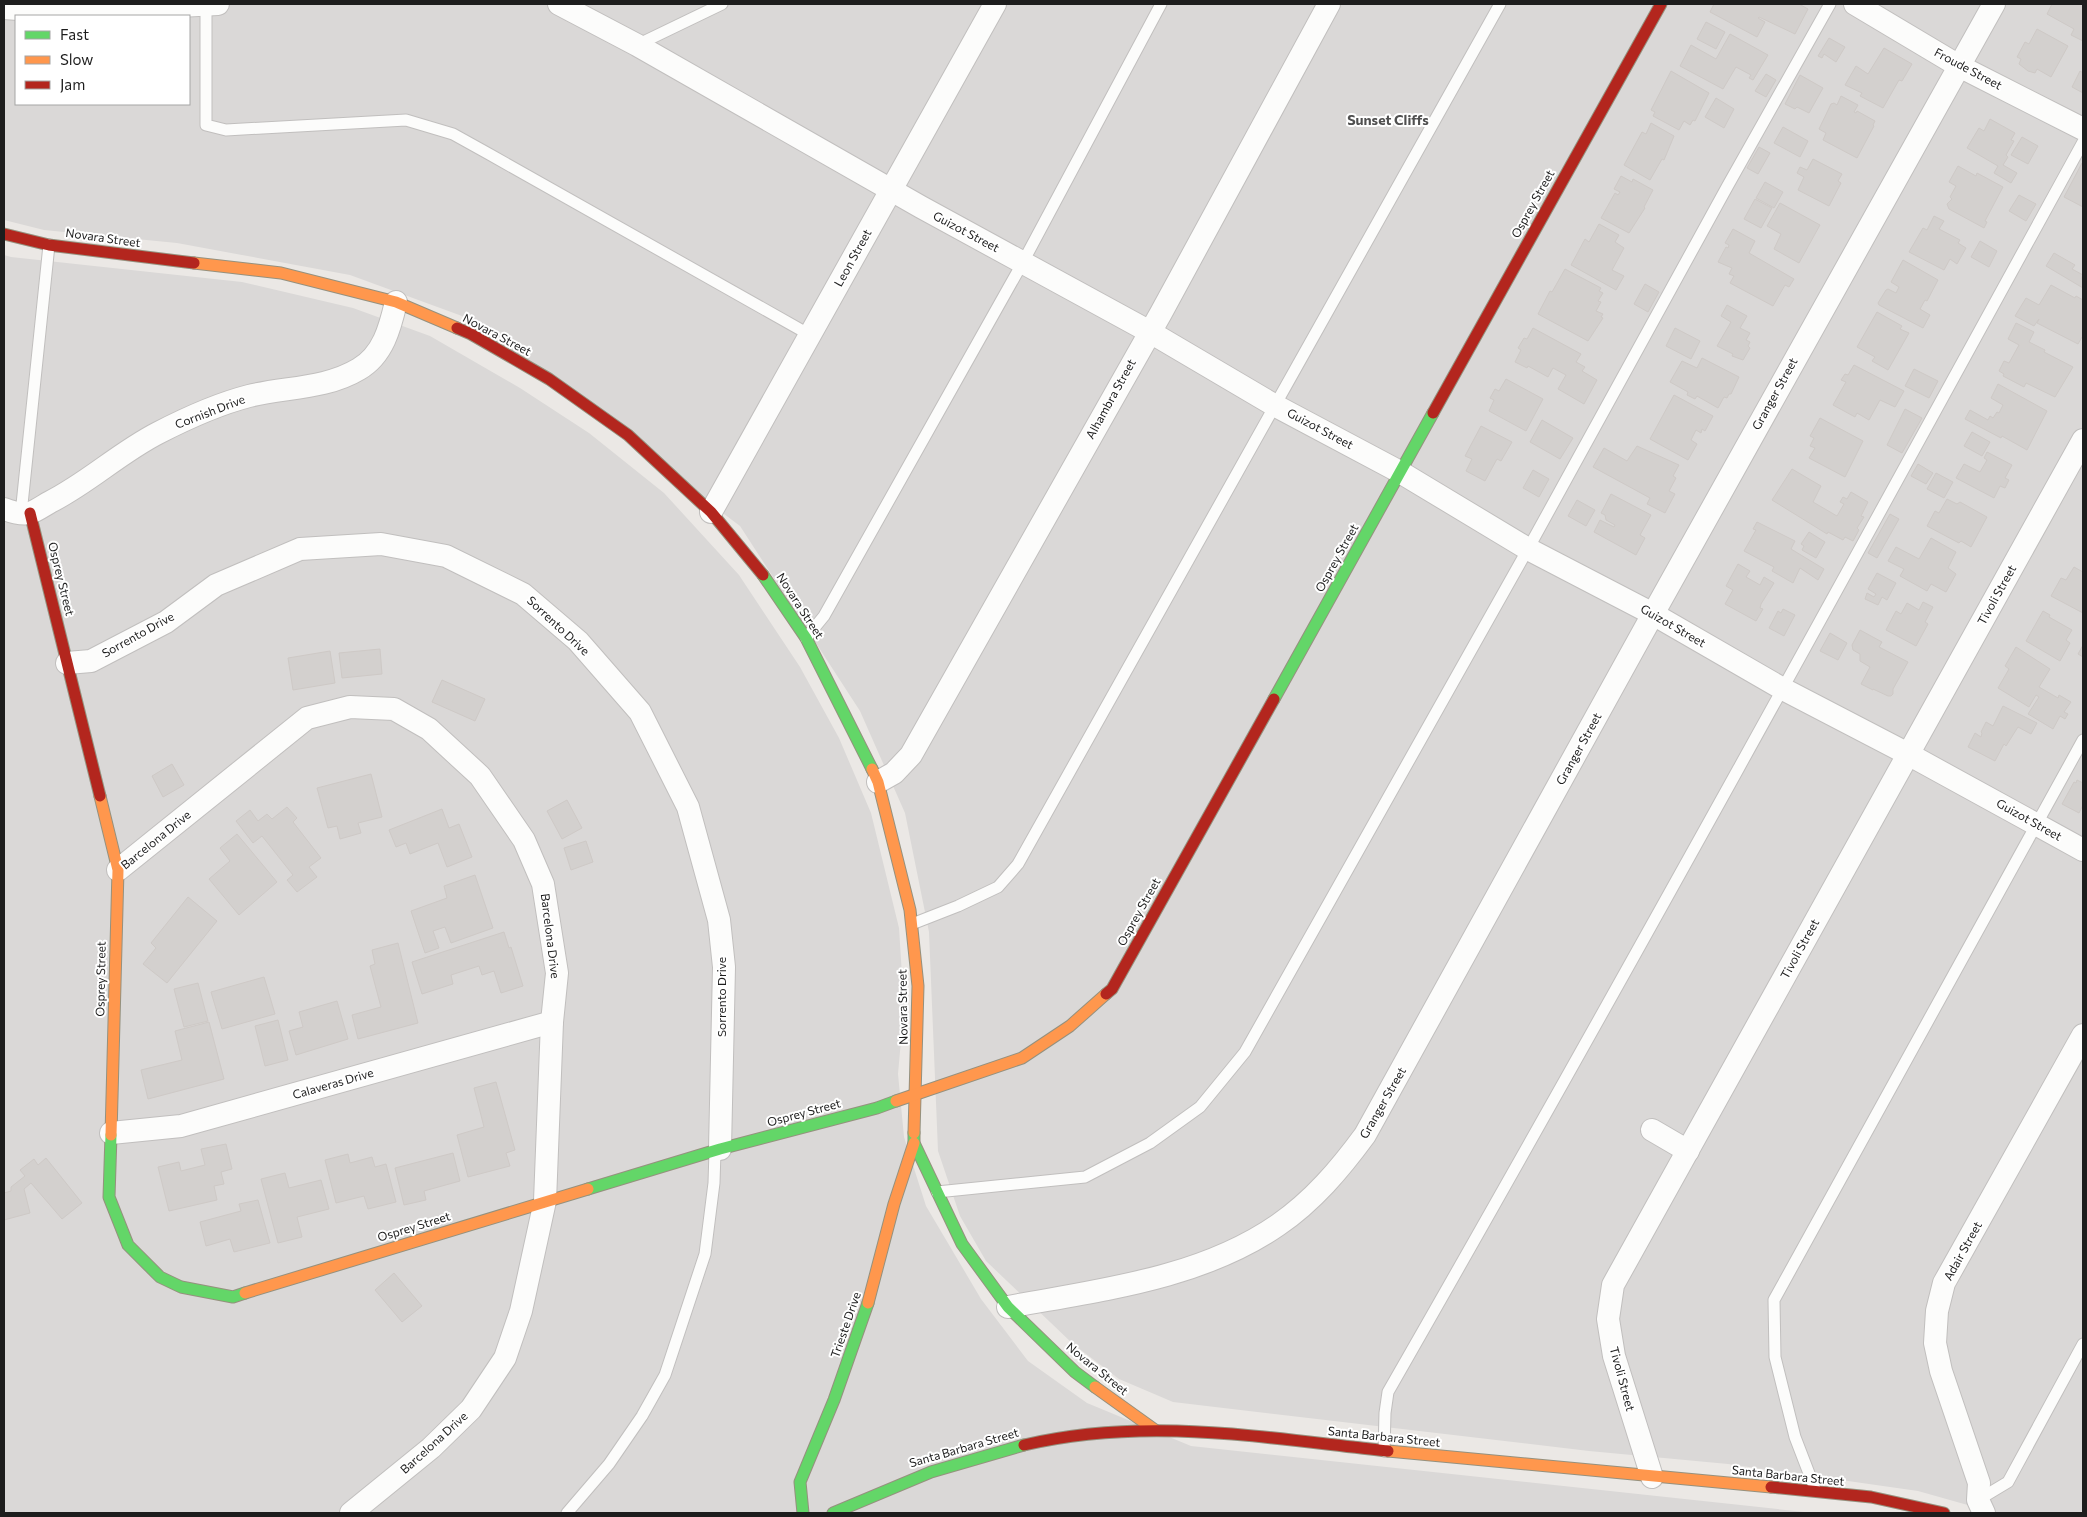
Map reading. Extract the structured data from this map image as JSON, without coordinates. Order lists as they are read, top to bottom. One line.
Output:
{"streets":{"street":["Froude Street","Osprey Street","Guizot Street","Novara Street","Leon Street","Granger Street","Alhambra Street","Cornish Drive","Tivoli Street","Sorrento Drive","Barcelona Drive","Calaveras Drive","Adair Street","Trieste Drive","Santa Barbara Street"]},"crossings":[["Froude Street","Granger Street"],["Osprey Street","Guizot Street"],["Osprey Street","Novara Street"],["Osprey Street","Cornish Drive"],["Osprey Street","Sorrento Drive"],["Osprey Street","Barcelona Drive"],["Osprey Street","Calaveras Drive"],["Guizot Street","Leon Street"],["Guizot Street","Granger Street"],["Guizot Street","Alhambra Street"],["Guizot Street","Tivoli Street"],["Novara Street","Leon Street"],["Novara Street","Granger Street"],["Novara Street","Alhambra Street"],["Novara Street","Cornish Drive"],["Novara Street","Trieste Drive"],["Novara Street","Santa Barbara Street"],["Tivoli Street","Santa Barbara Street"],["Barcelona Drive","Calaveras Drive"]],"districts":["Sunset Cliffs"],"legend":["Fast","Slow","Jam"]}
